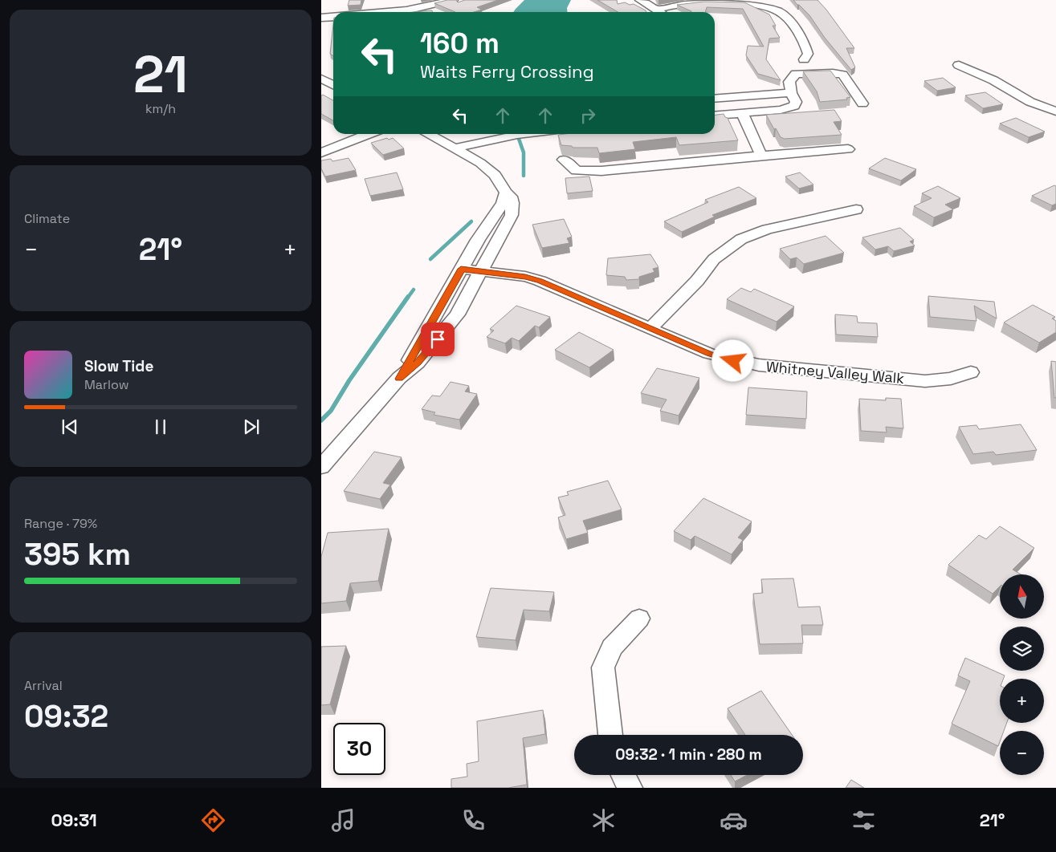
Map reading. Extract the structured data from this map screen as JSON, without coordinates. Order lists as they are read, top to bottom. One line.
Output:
{"streets":{"street":["Whitney Valley Walk"]},"north":"top","page":{"tile":[["21","km/h"],"Climate",["Range · 79%","395 km"],["Arrival","09:32"]],"turn":["160 m","Waits Ferry Crossing"],"heat":["−","21°","+"],"song":["Slow Tide","Marlow"],"map_buttons":["+","−"],"limit":"30","trip":"09:32 · 1 min · 280 m","tabs":["09:31","21°"]}}
